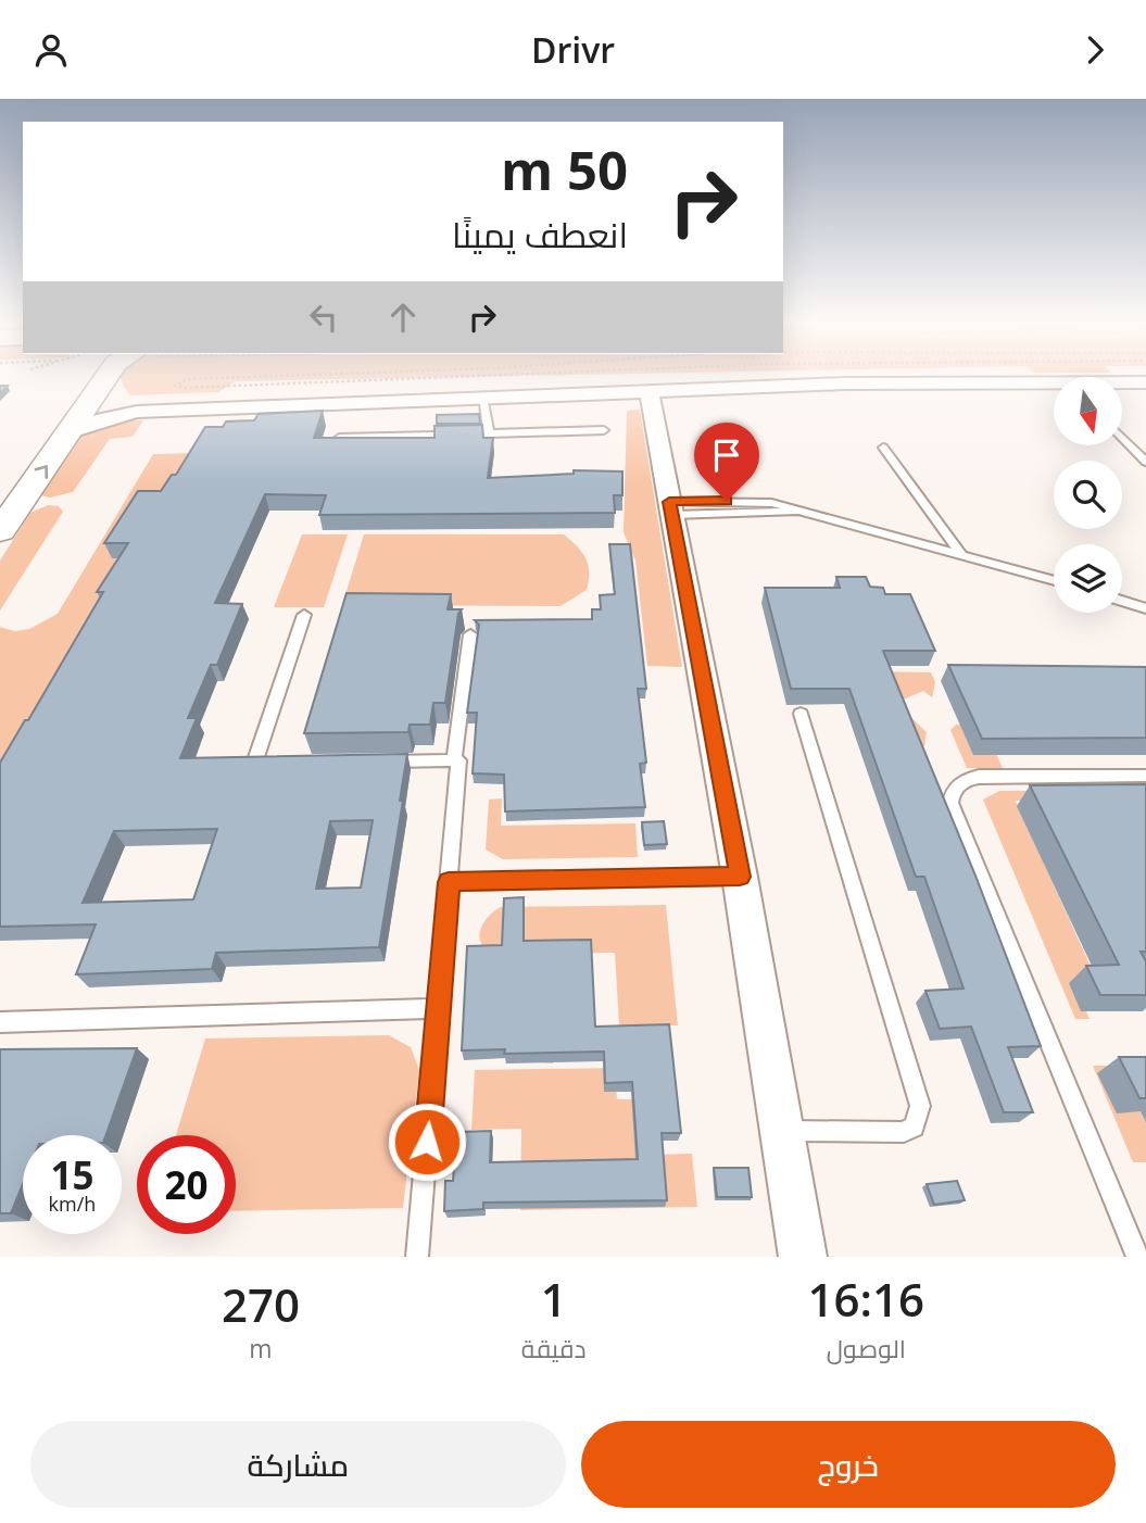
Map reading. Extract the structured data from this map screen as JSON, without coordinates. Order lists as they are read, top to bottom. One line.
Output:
{"north":"bottom","page":{"header":"Drivr","turn":["50 m","انعطف يمينًا"],"speed":"15 km/h","limit":"20","eta":["16:16","الوصول","1","دقيقة","270","m"],"buttons":["خروج","مشاركة"]}}
